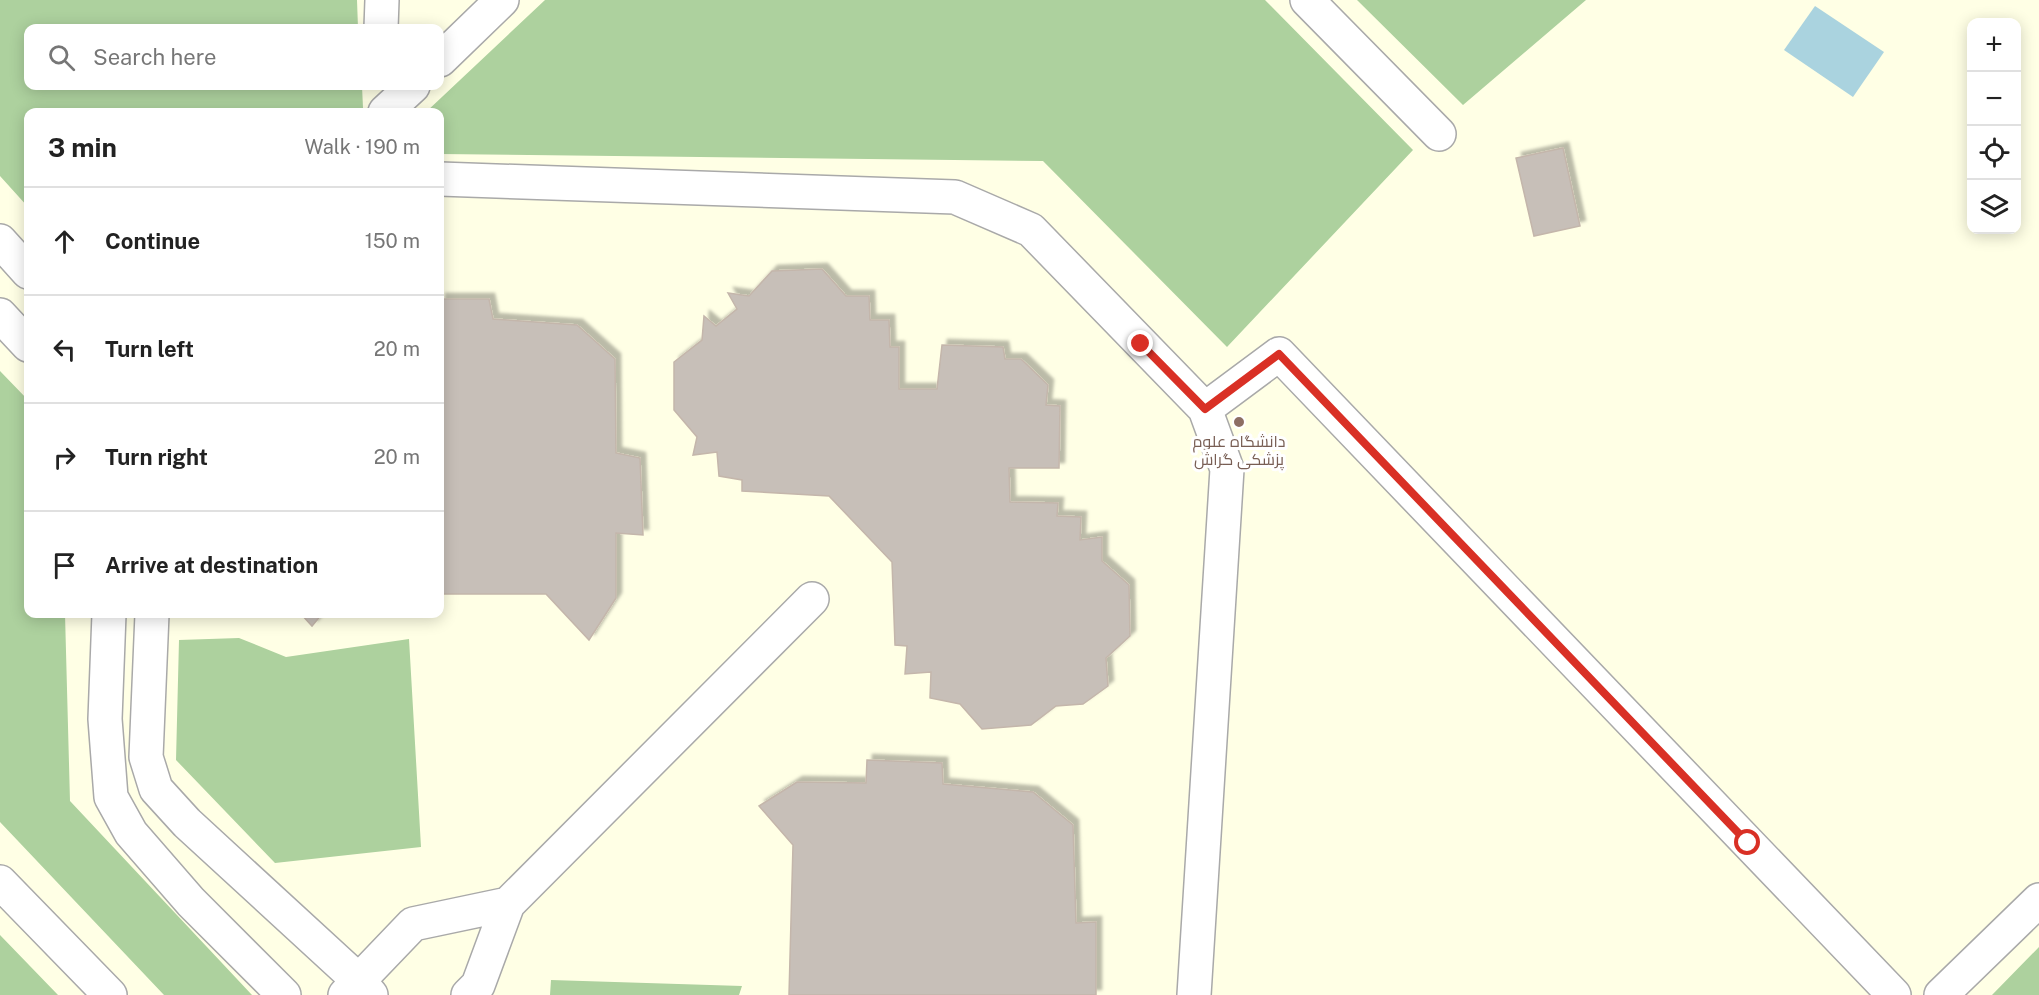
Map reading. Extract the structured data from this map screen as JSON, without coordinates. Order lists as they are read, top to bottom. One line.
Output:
{"places":["دانشگاه علوم پزشکی گراش"],"page":{"map_buttons":["+","−"],"search":"Search here","heading":["3 min","Walk · 190 m"],"list":[["Continue","150 m"],["Turn left","20 m"],["Turn right","20 m"],"Arrive at destination"]}}
